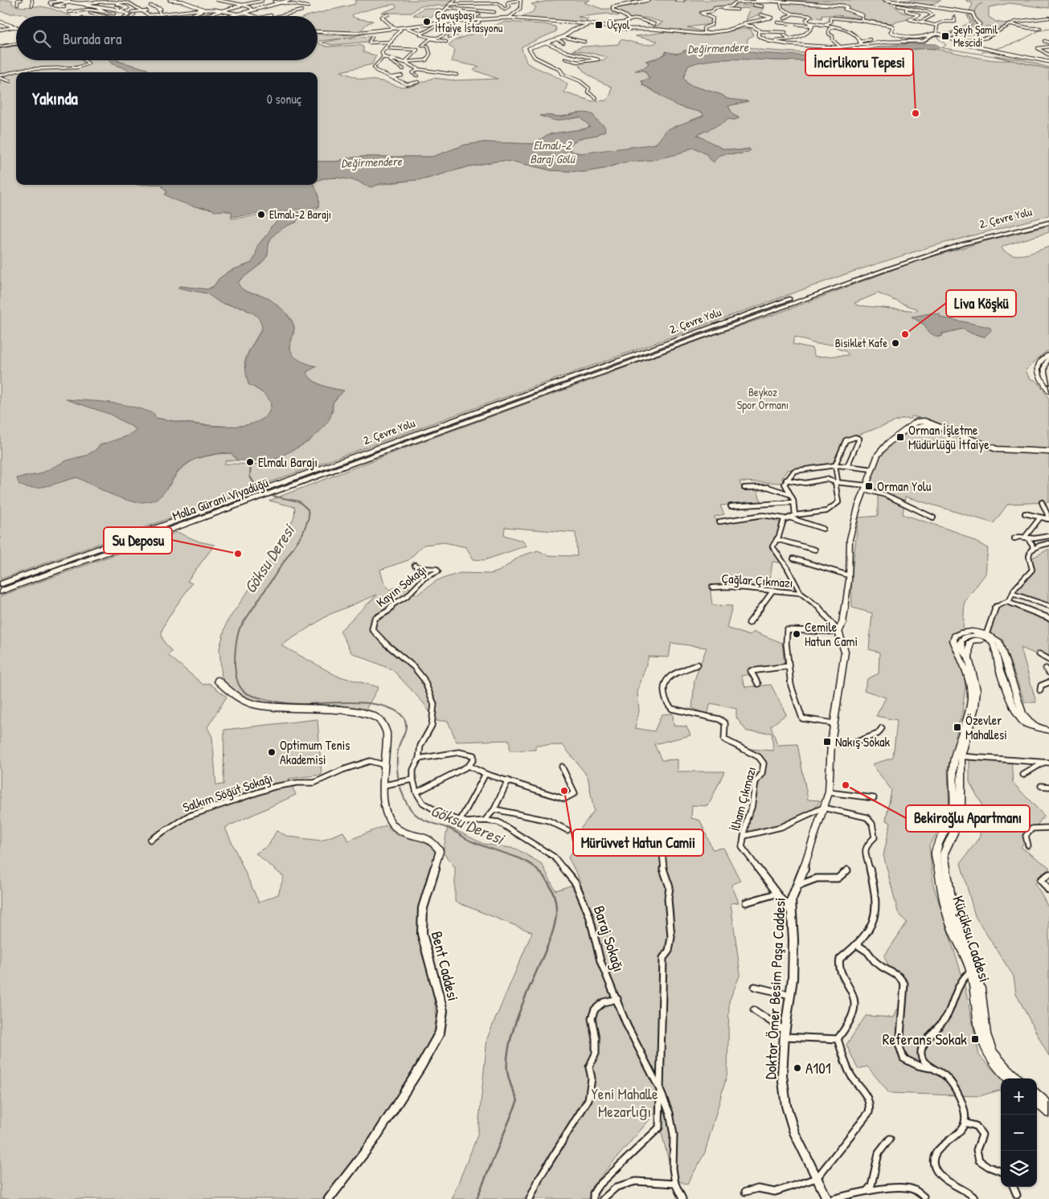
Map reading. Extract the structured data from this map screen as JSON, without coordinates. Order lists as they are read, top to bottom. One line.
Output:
{"streets":{"highway":["2. Çevre Yolu","Molla Gürani Viyadüğü"],"main road":["Küçüksu Caddesi"],"street":["Çağlar Çıkmazı","Kayın Sokağı","Salkım Söğüt Sokağı","İlham Çıkmazı","Baraj Sokağı","Bent Caddesi","Doktor Ömer Besim Paşa Caddesi"]},"crossings":[["2. Çevre Yolu","Molla Gürani Viyadüğü"],["Kayın Sokağı","Baraj Sokağı"],["Salkım Söğüt Sokağı","Bent Caddesi"],["İlham Çıkmazı","Doktor Ömer Besim Paşa Caddesi"]],"water":["Değirmendere","Elmalı-2 Baraj Gölü","Göksu Deresi"],"parks":["Beykoz Spor Ormanı","Yeni Mahalle Mezarlıḡı"],"places":{"other":["Çavuşbaşı İtfaiye İstasyonu","İncirlikoru Tepesi","Elmalı-2 Barajı","Liva Köşkü","Bisiklet Kafe","Elmalı Barajı","Su Deposu","Cemile Hatun Cami","Optimum Tenis Akademisi","Bekiroğlu Apartmanı","Mürüvvet Hatun Camii","A101"],"transit":["Üçyol","Şeyh Şamil Mescidi","Orman İşletme Müdürlüğü İtfaiye","Orman Yolu","Özevler Mahallesi","Nakış Sokak","Referans Sokak"]},"page":{"search":"Burada ara","heading":["Yakında","0 sonuç"],"map_buttons":["+","−"]}}
